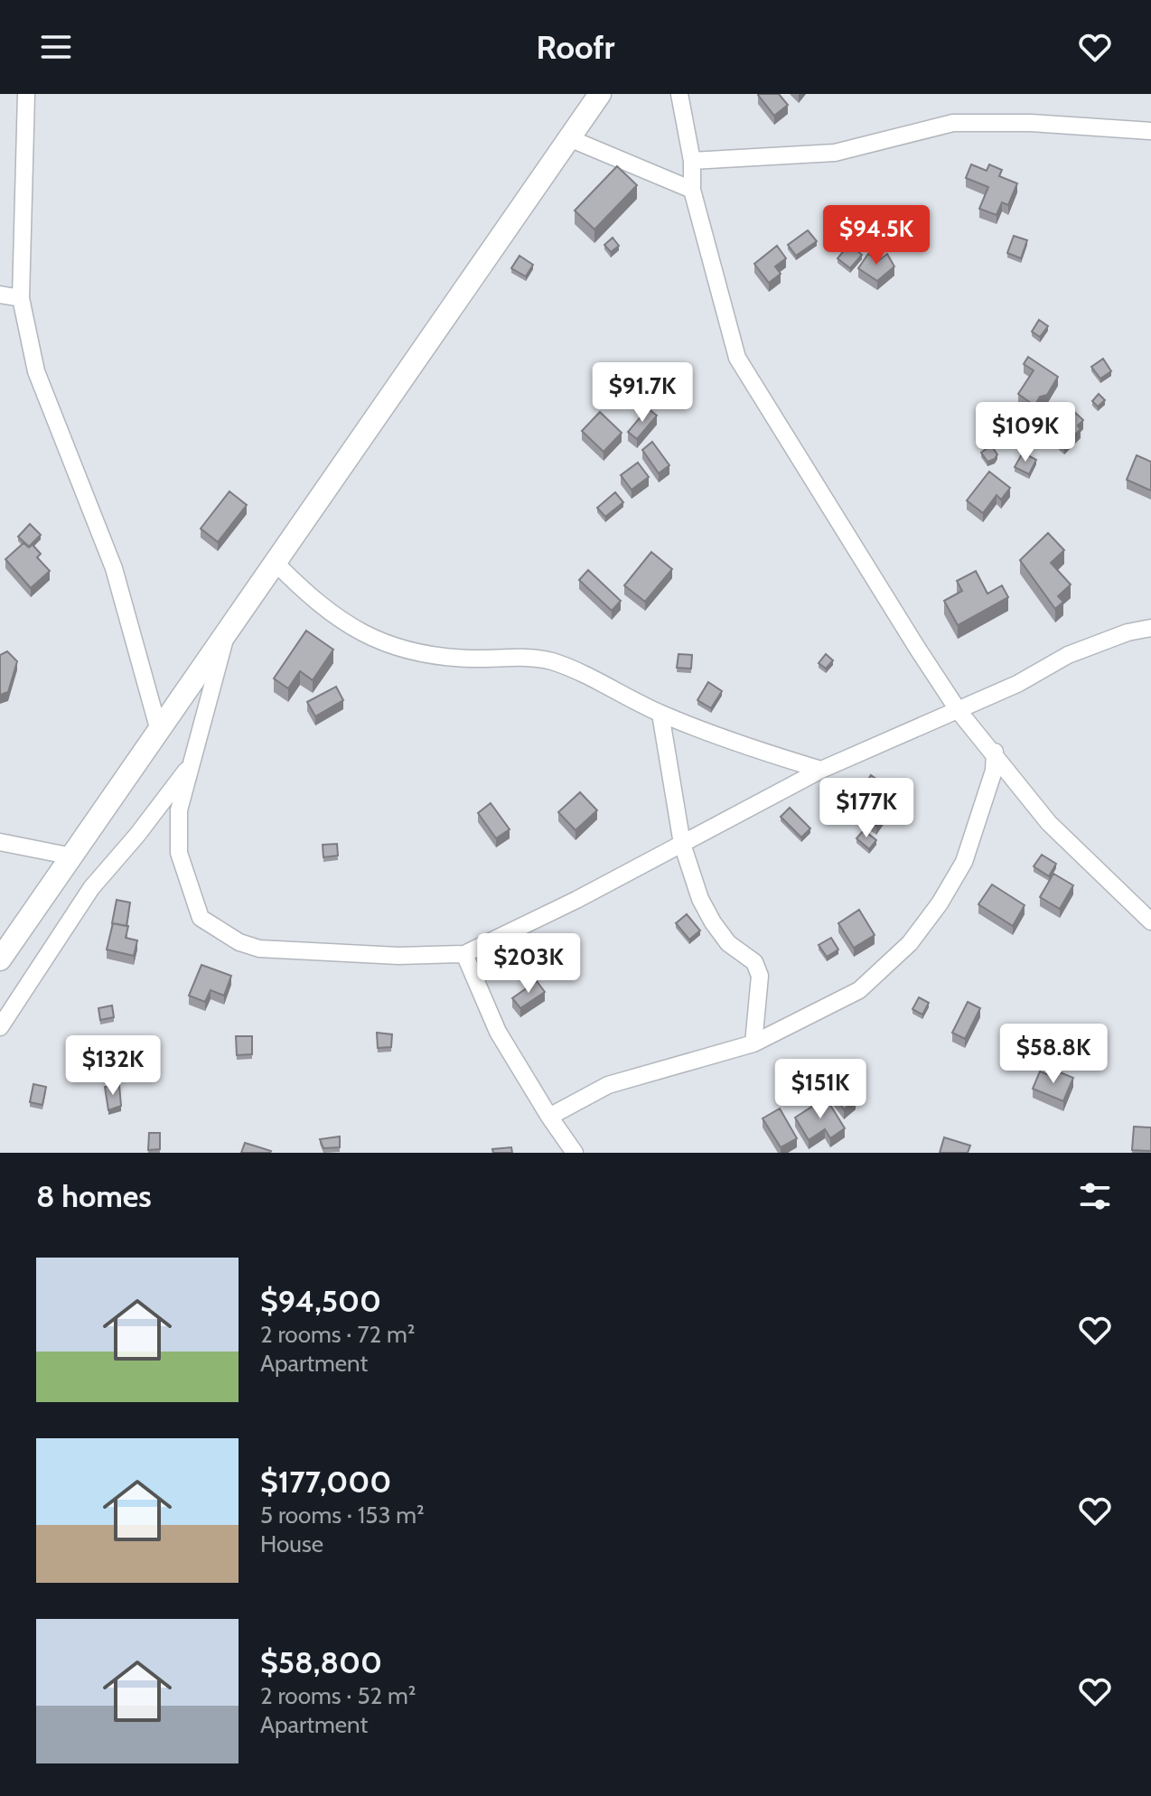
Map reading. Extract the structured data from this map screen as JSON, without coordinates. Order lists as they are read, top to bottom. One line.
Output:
{"page":{"header":"Roofr","price":["$94.5K","$91.7K","$109K","$177K","$203K","$58.8K","$132K","$151K"],"heading":"8 homes","list":[{"name":"$94,500","note":"2 rooms · 72 m² · Apartment"},{"name":"$177,000","note":"5 rooms · 153 m² · House"},{"name":"$58,800","note":"2 rooms · 52 m² · Apartment"}]}}
